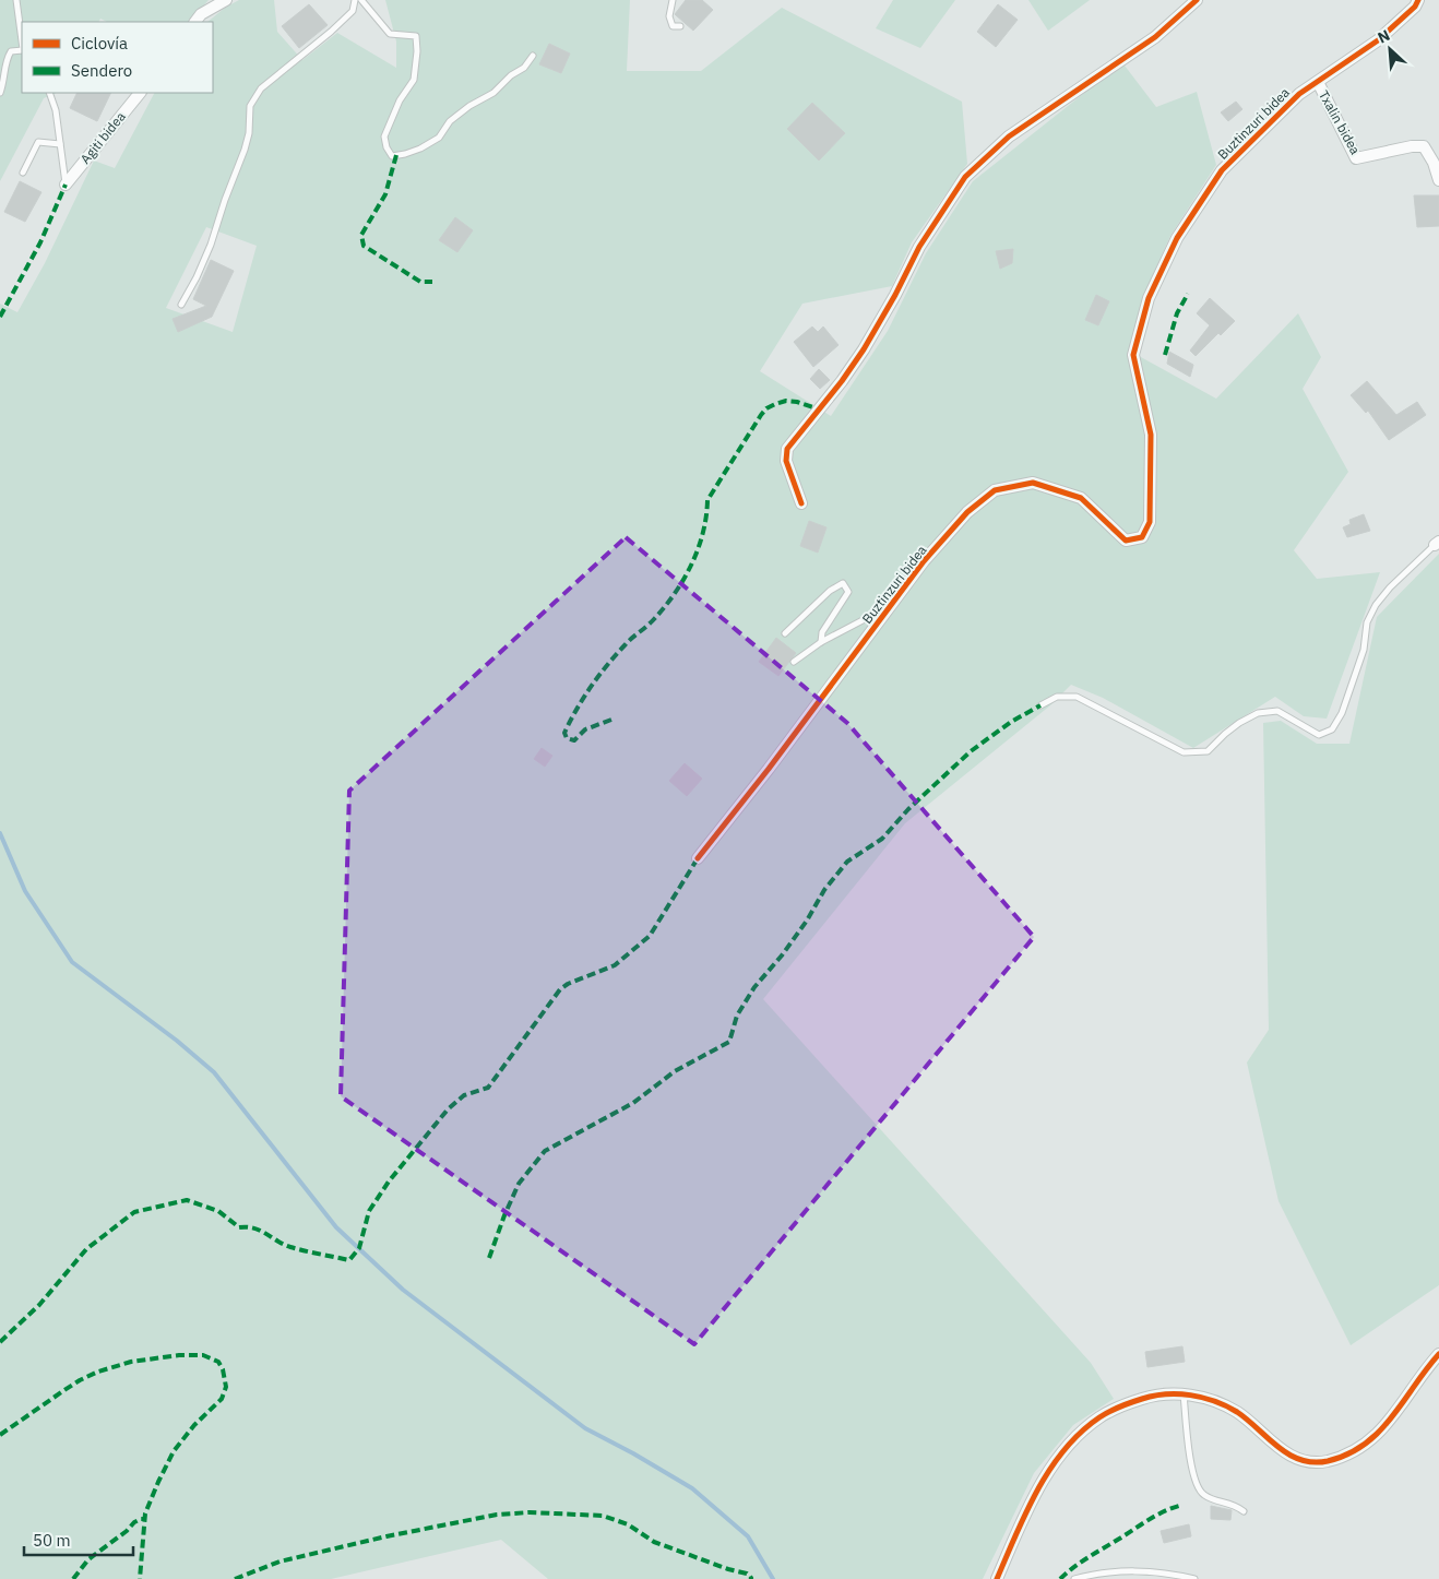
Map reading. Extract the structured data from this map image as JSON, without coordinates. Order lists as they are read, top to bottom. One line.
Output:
{"streets":{"street":["Txalin bidea","Buztinzuri bidea","Agiti bidea"]},"crossings":[["Txalin bidea","Buztinzuri bidea"]],"legend":["Ciclovía","Sendero"],"scale_bar":"50 m","north":"top left"}
